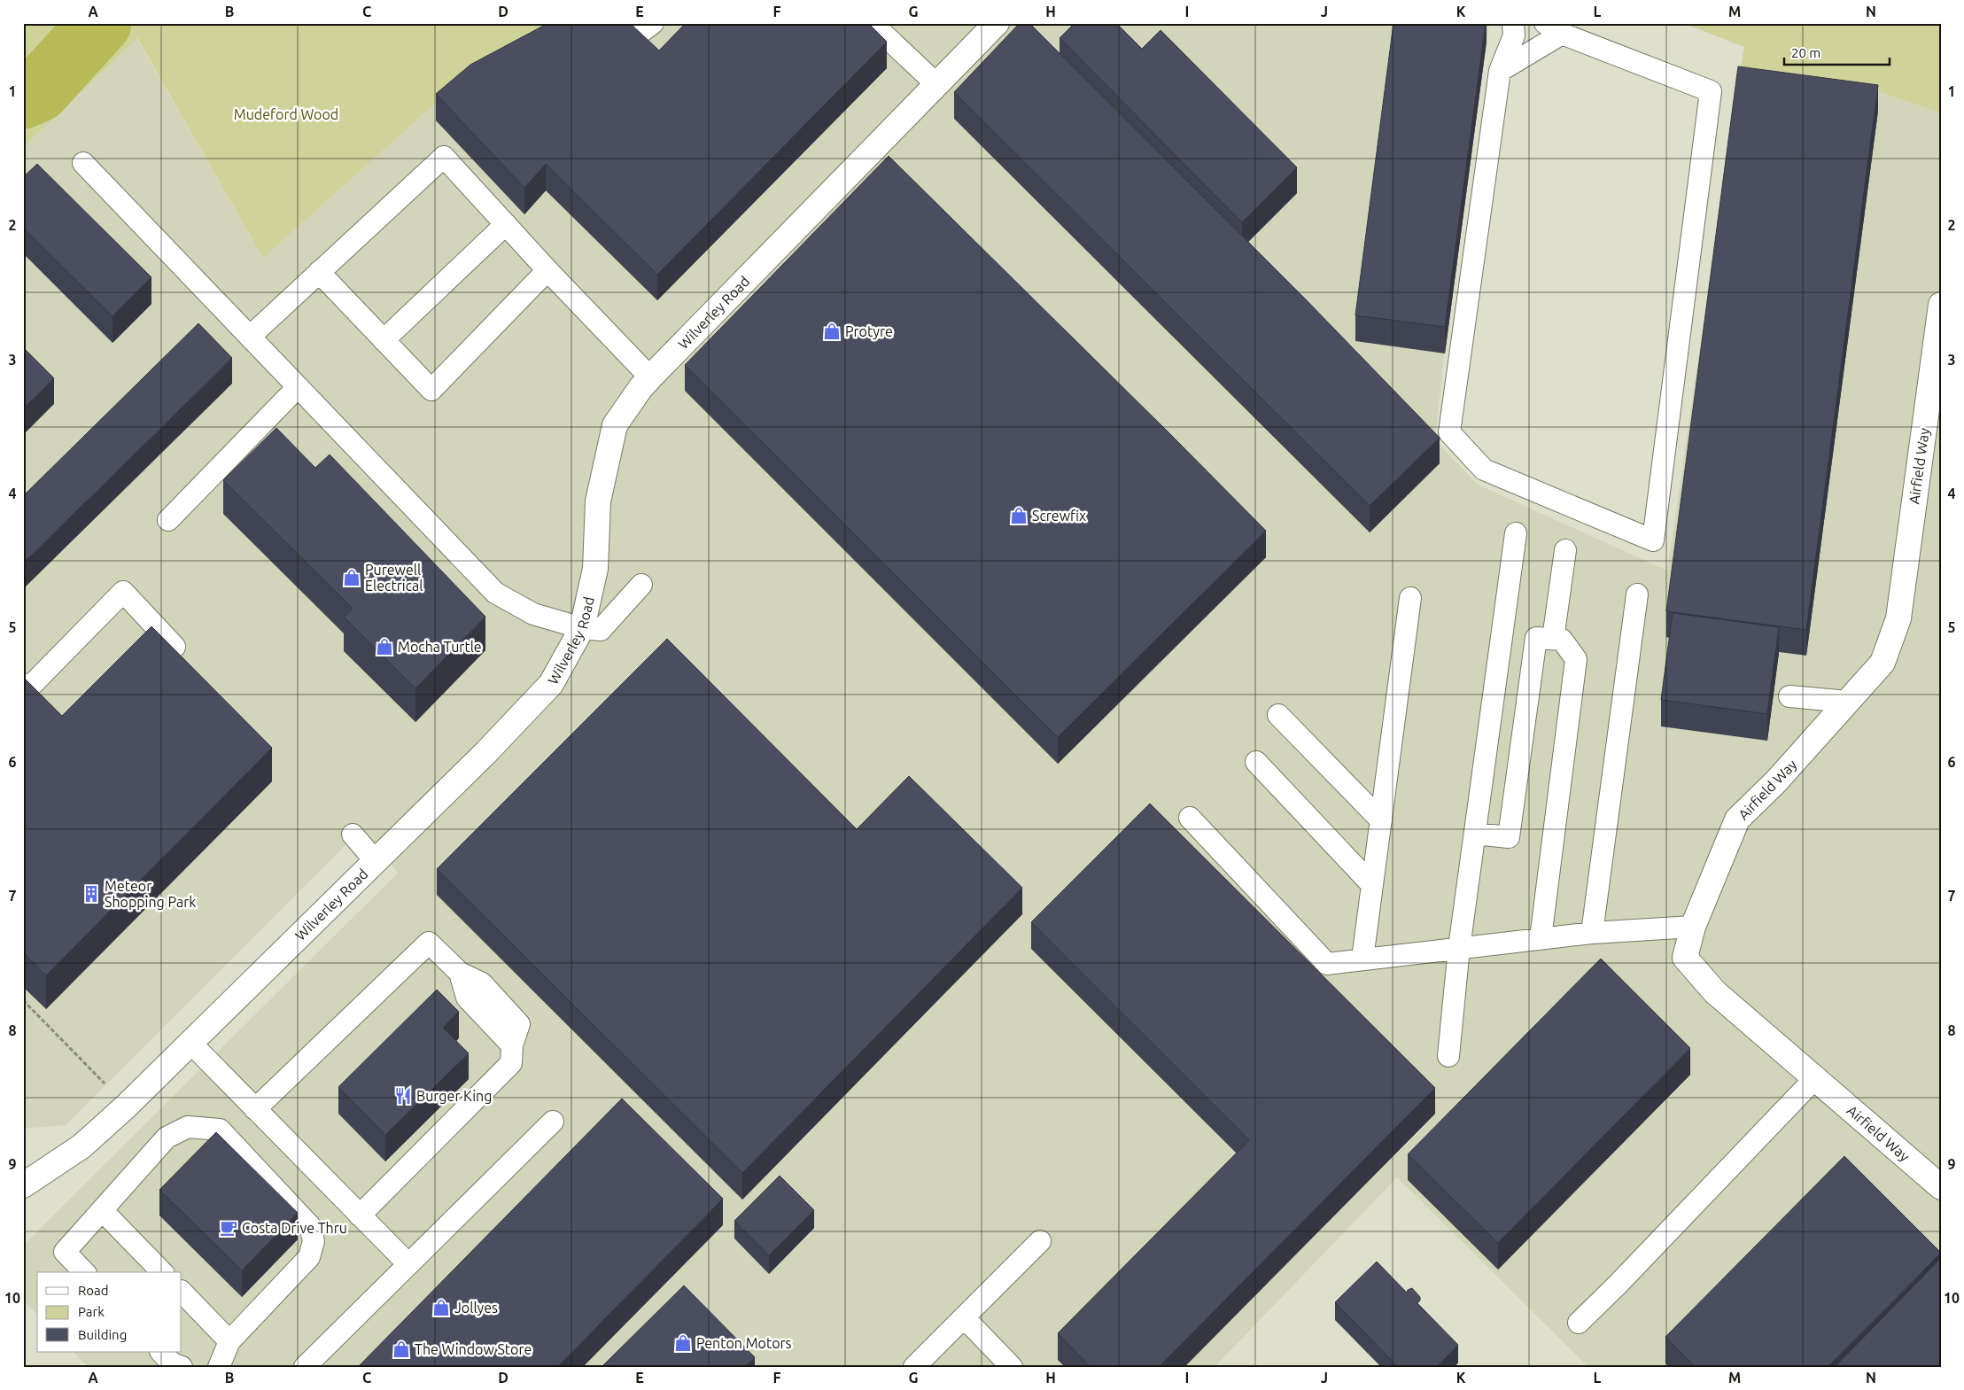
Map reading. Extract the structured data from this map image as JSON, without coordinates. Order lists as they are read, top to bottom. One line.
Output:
{"streets":{"street":["Wilverley Road","Airfield Way"]},"parks":["Mudeford Wood"],"places":{"shop":["Protyre","Screwfix","Purewell Electrical","Mocha Turtle","Jollyes","Penton Motors","The Window Store"],"building":["Meteor Shopping Park"],"restaurant":["Burger King"],"cafe":["Costa Drive Thru"]},"legend":["Road","Park","Building"],"scale_bar":"20 m","grid":{"columns":["A","B","C","D","E","F","G","H","I","J","K","L","M","N"],"rows":["1","2","3","4","5","6","7","8","9","10"]}}
